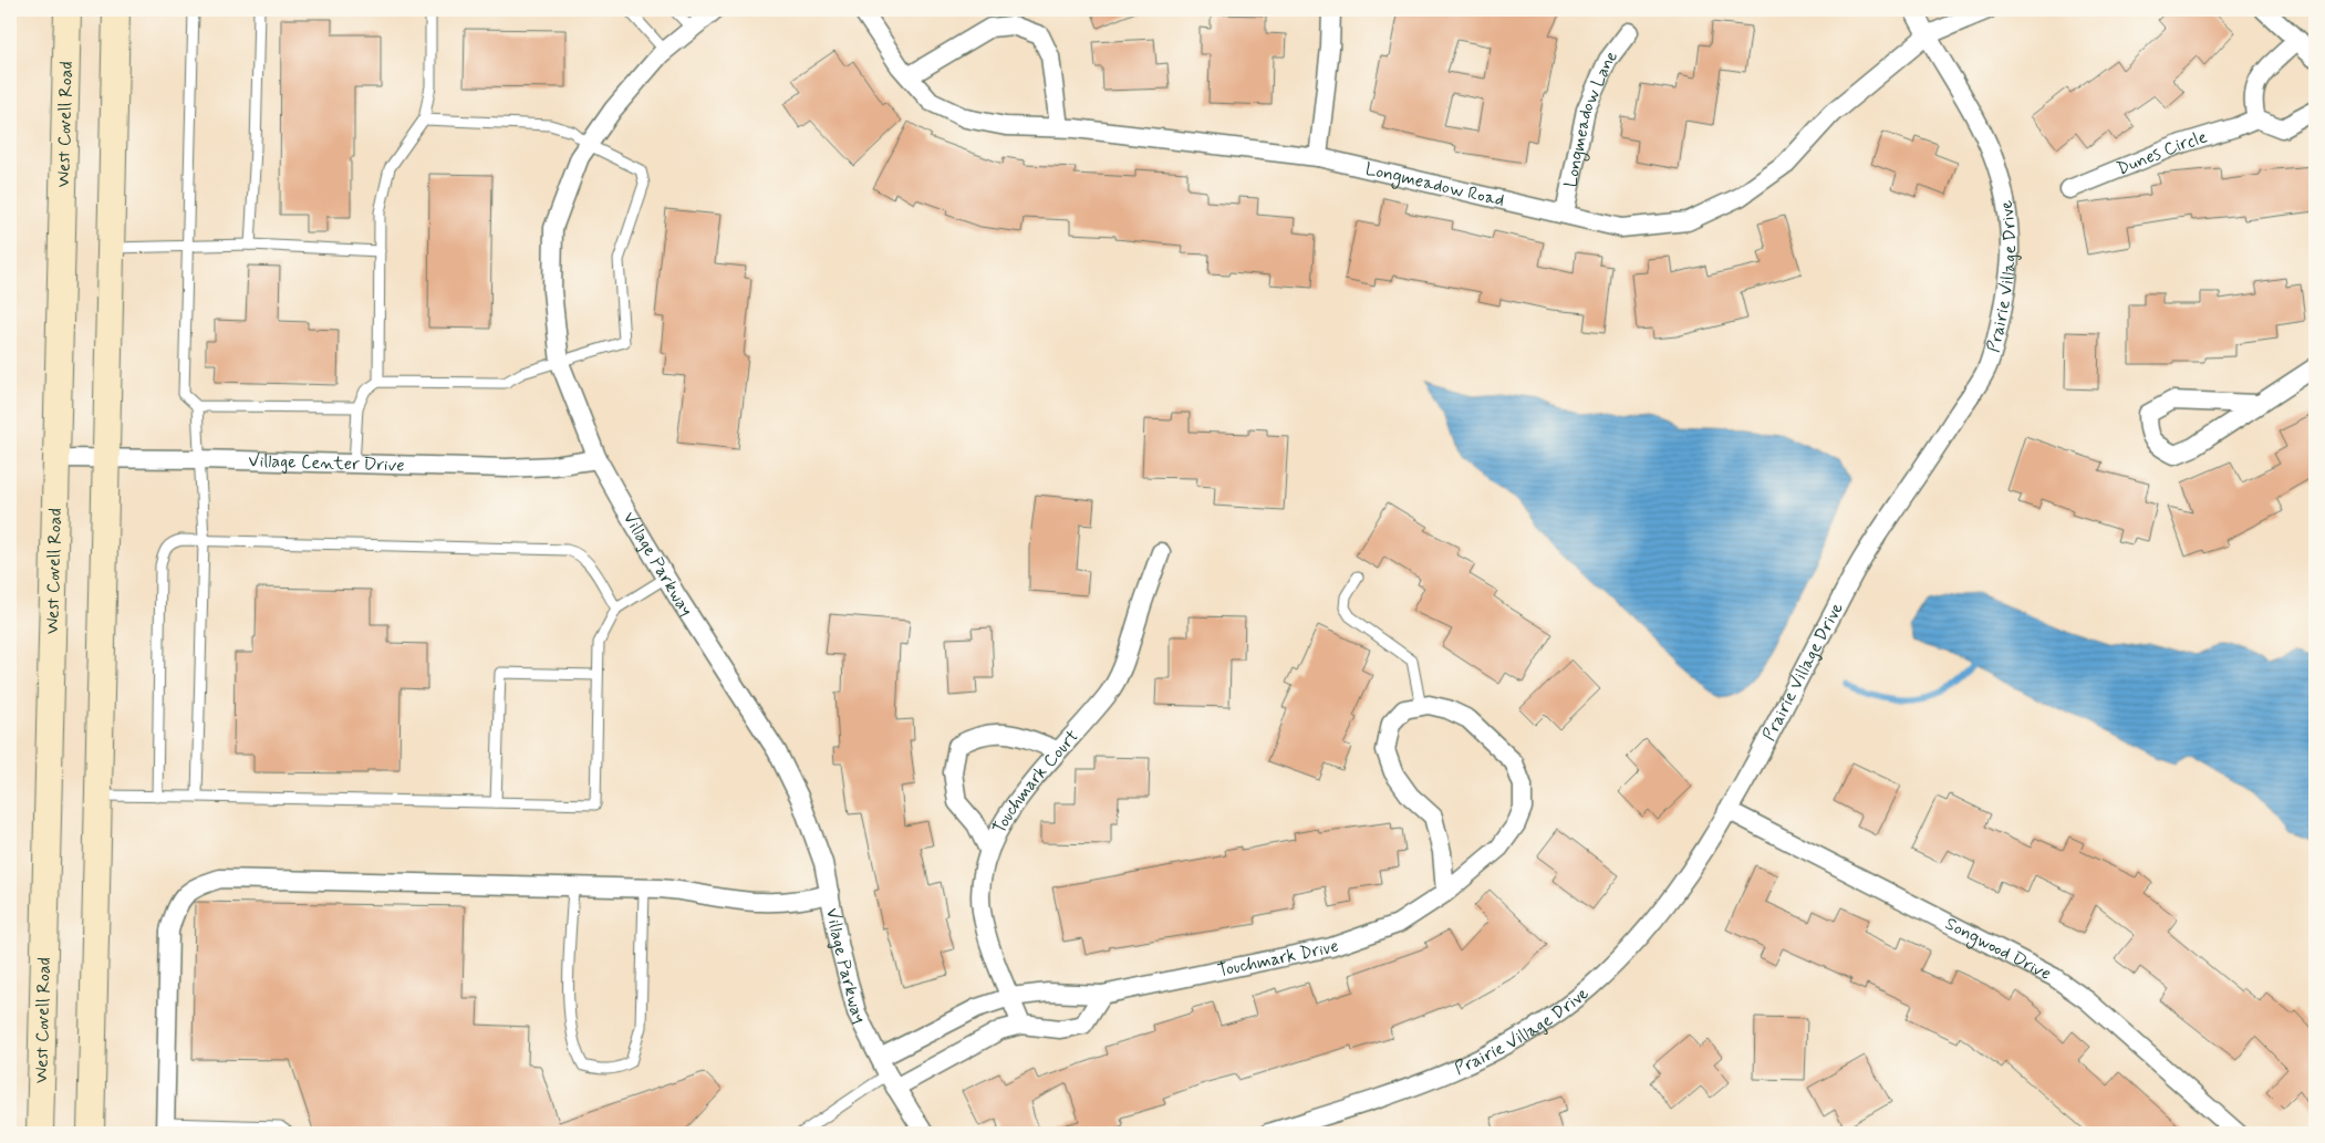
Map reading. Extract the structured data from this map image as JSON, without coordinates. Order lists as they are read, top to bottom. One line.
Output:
{"streets":{"street":["Longmeadow Lane","West Covell Road","Dunes Circle","Longmeadow Road","Prairie Village Drive","Village Center Drive","Village Parkway","Touchmark Court","Songwood Drive","Touchmark Drive"]},"crossings":[["Longmeadow Lane","Longmeadow Road"],["West Covell Road","Village Center Drive"],["Longmeadow Road","Prairie Village Drive"],["Prairie Village Drive","Songwood Drive"],["Village Center Drive","Village Parkway"],["Village Parkway","Touchmark Drive"],["Touchmark Court","Touchmark Drive"]]}
